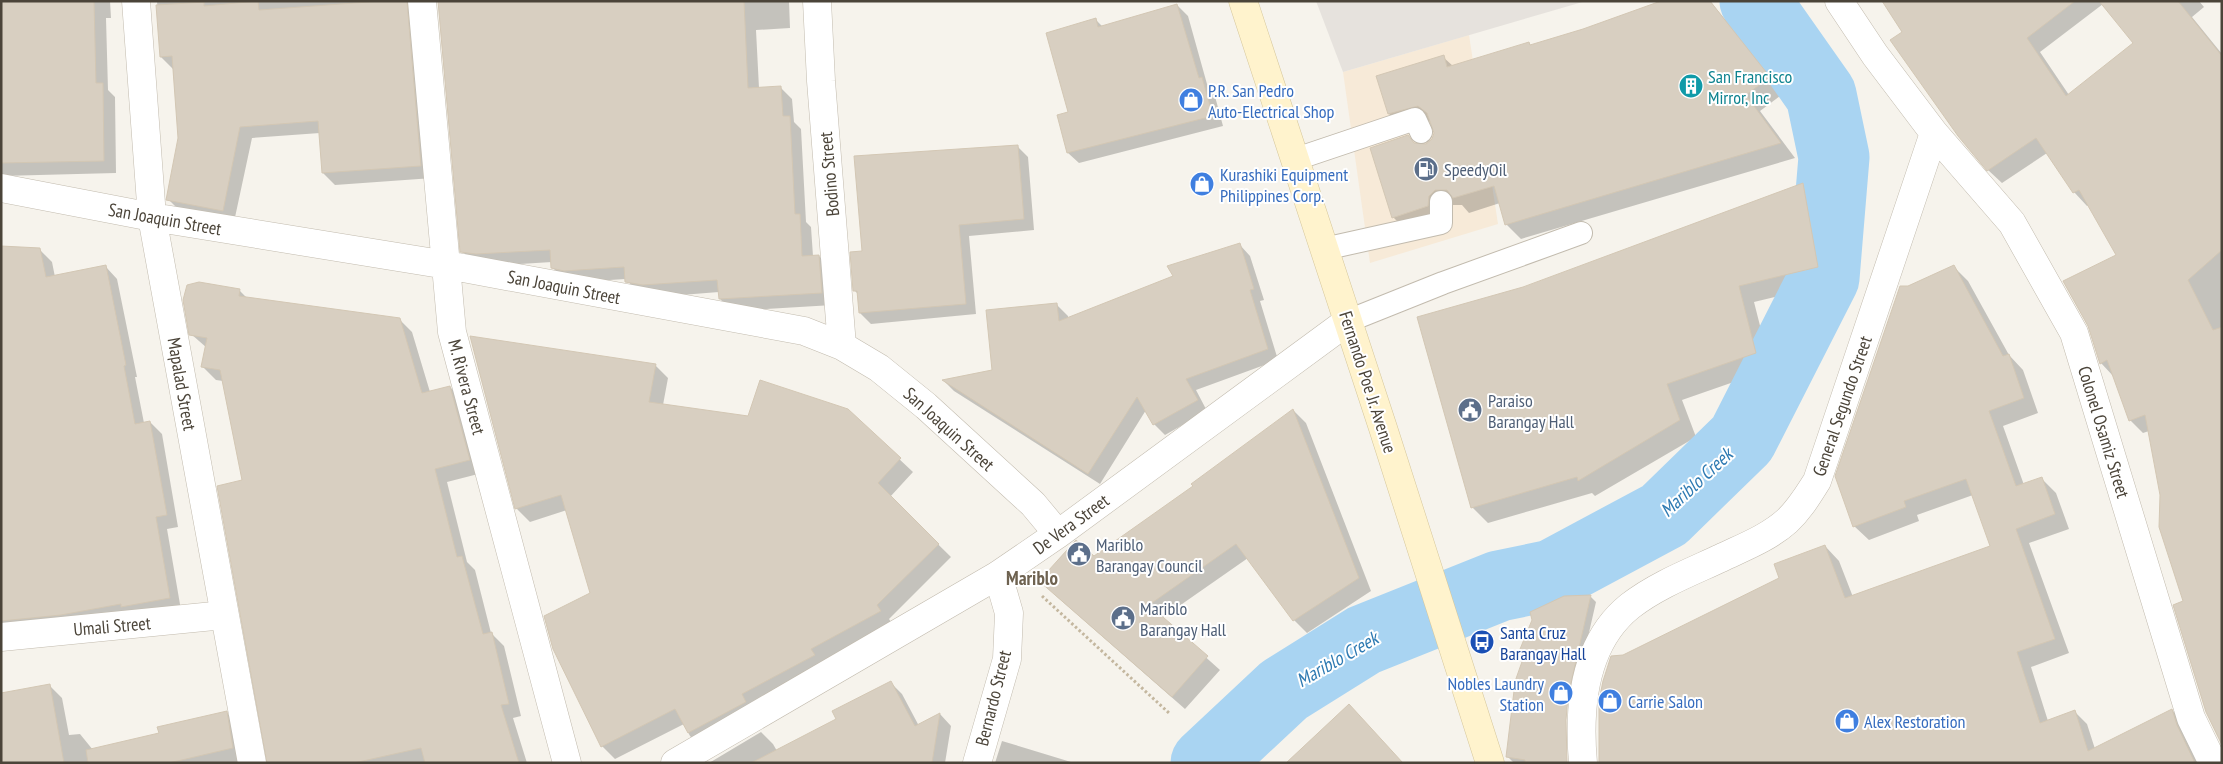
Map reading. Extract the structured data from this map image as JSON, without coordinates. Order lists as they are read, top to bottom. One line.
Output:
{"streets":{"main road":["Fernando Poe Jr. Avenue"],"street":["Bodino Street","San Joaquin Street","Mapalad Street","M. Rivera Street","General Segundo Street","Colonel Osamiz Street","De Vera Street","Umali Street","Bernardo Street"]},"crossings":[["Bodino Street","San Joaquin Street"],["San Joaquin Street","Mapalad Street"],["San Joaquin Street","M. Rivera Street"],["San Joaquin Street","De Vera Street"],["Fernando Poe Jr. Avenue","De Vera Street"],["Mapalad Street","Umali Street"],["General Segundo Street","Colonel Osamiz Street"],["De Vera Street","Bernardo Street"]],"districts":["Mariblo"],"water":["Mariblo Creek"],"places":{"building":["San Francisco Mirror, Inc"],"shop":["P.R. San Pedro Auto-Electrical Shop","Kurashiki Equipment Philippines Corp.","Nobles Laundry Station","Carrie Salon","Alex Restoration"],"fuel station":["SpeedyOil"],"public building":["Paraiso Barangay Hall","Mariblo Barangay Council","Mariblo Barangay Hall"],"bus stop":["Santa Cruz Barangay Hall"]}}
